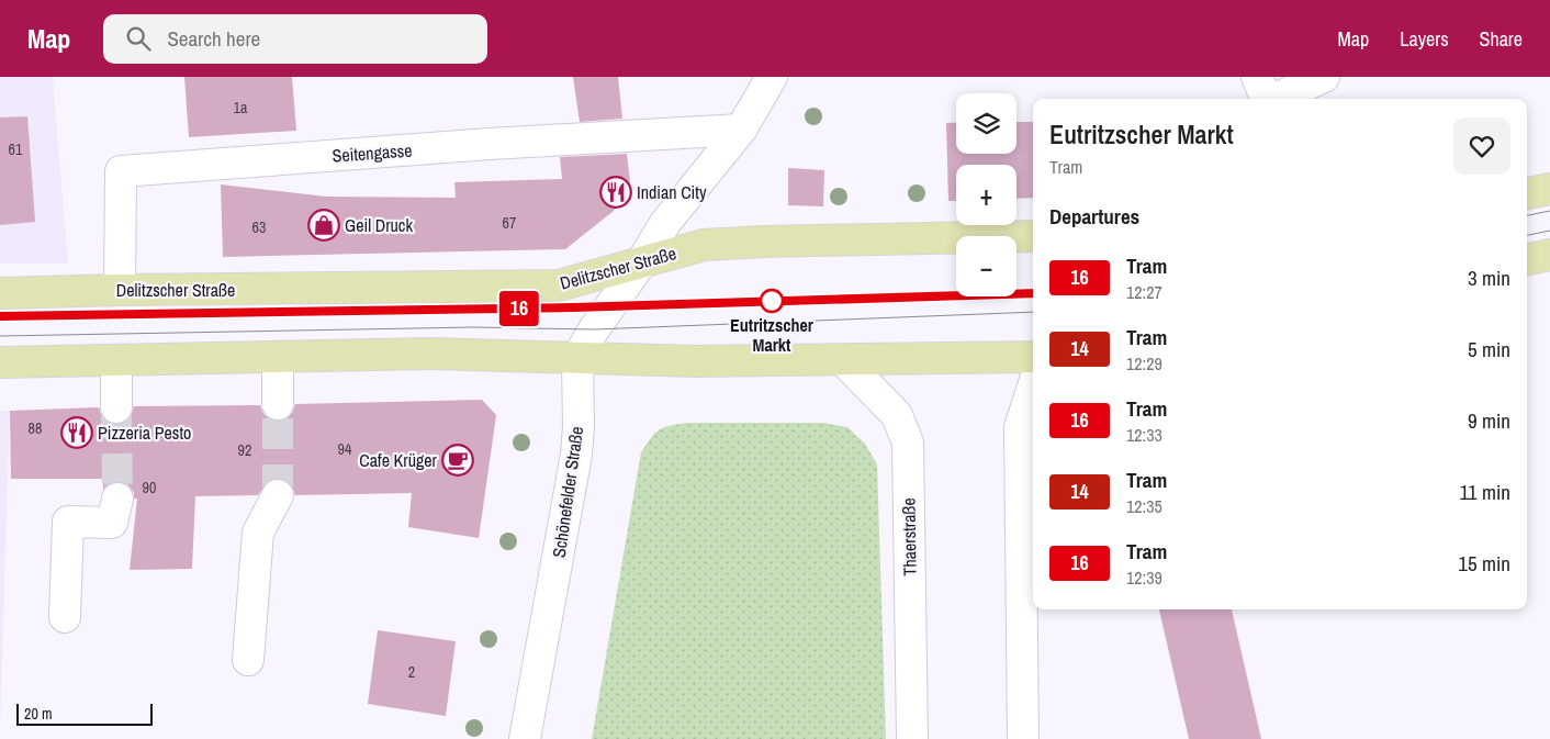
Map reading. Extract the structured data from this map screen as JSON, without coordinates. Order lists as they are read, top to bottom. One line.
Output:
{"streets":{"main road":["Delitzscher Straße"],"street":["Seitengasse","Schönefelder Straße","Thaerstraße"]},"crossings":[["Seitengasse","Delitzscher Straße"]],"places":{"restaurant":["Indian City","Pizzeria Pesto"],"shop":["Geil Druck"],"other":["Eutritzscher Markt"],"cafe":["Cafe Krüger"]},"lines":["tram line 16"],"house_numbers":["1a","61","67","63","88","94","92","90","2"],"scale_bar":"20 m","page":{"header":"Map","search":"Search here","nav":["Map","Layers","Share"],"on_map":"16","map_buttons":["+","−"],"heading":[["Eutritzscher Markt","Tram"],"Departures"],"list":[{"mark":"16","name":"Tram","note":"12:27","value":"3 min"},{"mark":"14","name":"Tram","note":"12:29","value":"5 min"},{"mark":"16","name":"Tram","note":"12:33","value":"9 min"},{"mark":"14","name":"Tram","note":"12:35","value":"11 min"},{"mark":"16","name":"Tram","note":"12:39","value":"15 min"}],"scale":"20 m"}}
